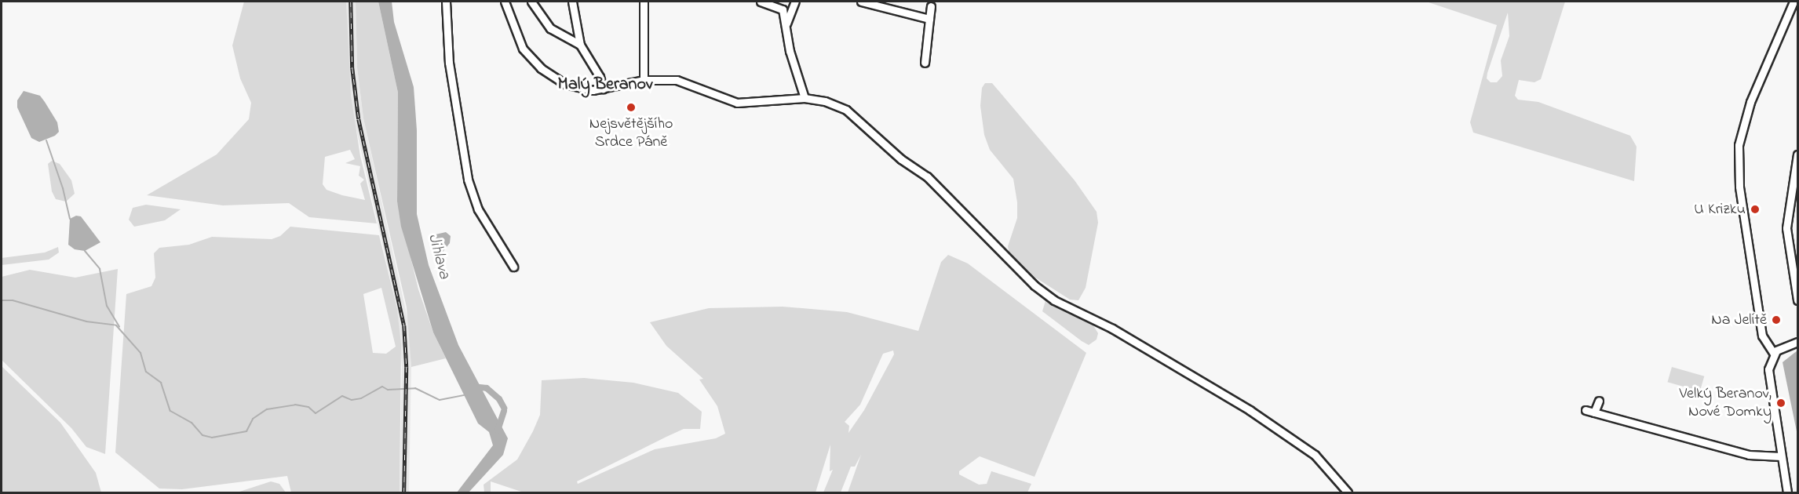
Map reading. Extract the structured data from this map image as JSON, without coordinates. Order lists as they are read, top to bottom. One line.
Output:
{"districts":["Malý Beranov"],"water":["Jihlava"],"places":["Nejsvětějšího Srdce Páně","U Krizku","Na Jelitě","Velký Beranov, Nové Domky"]}
